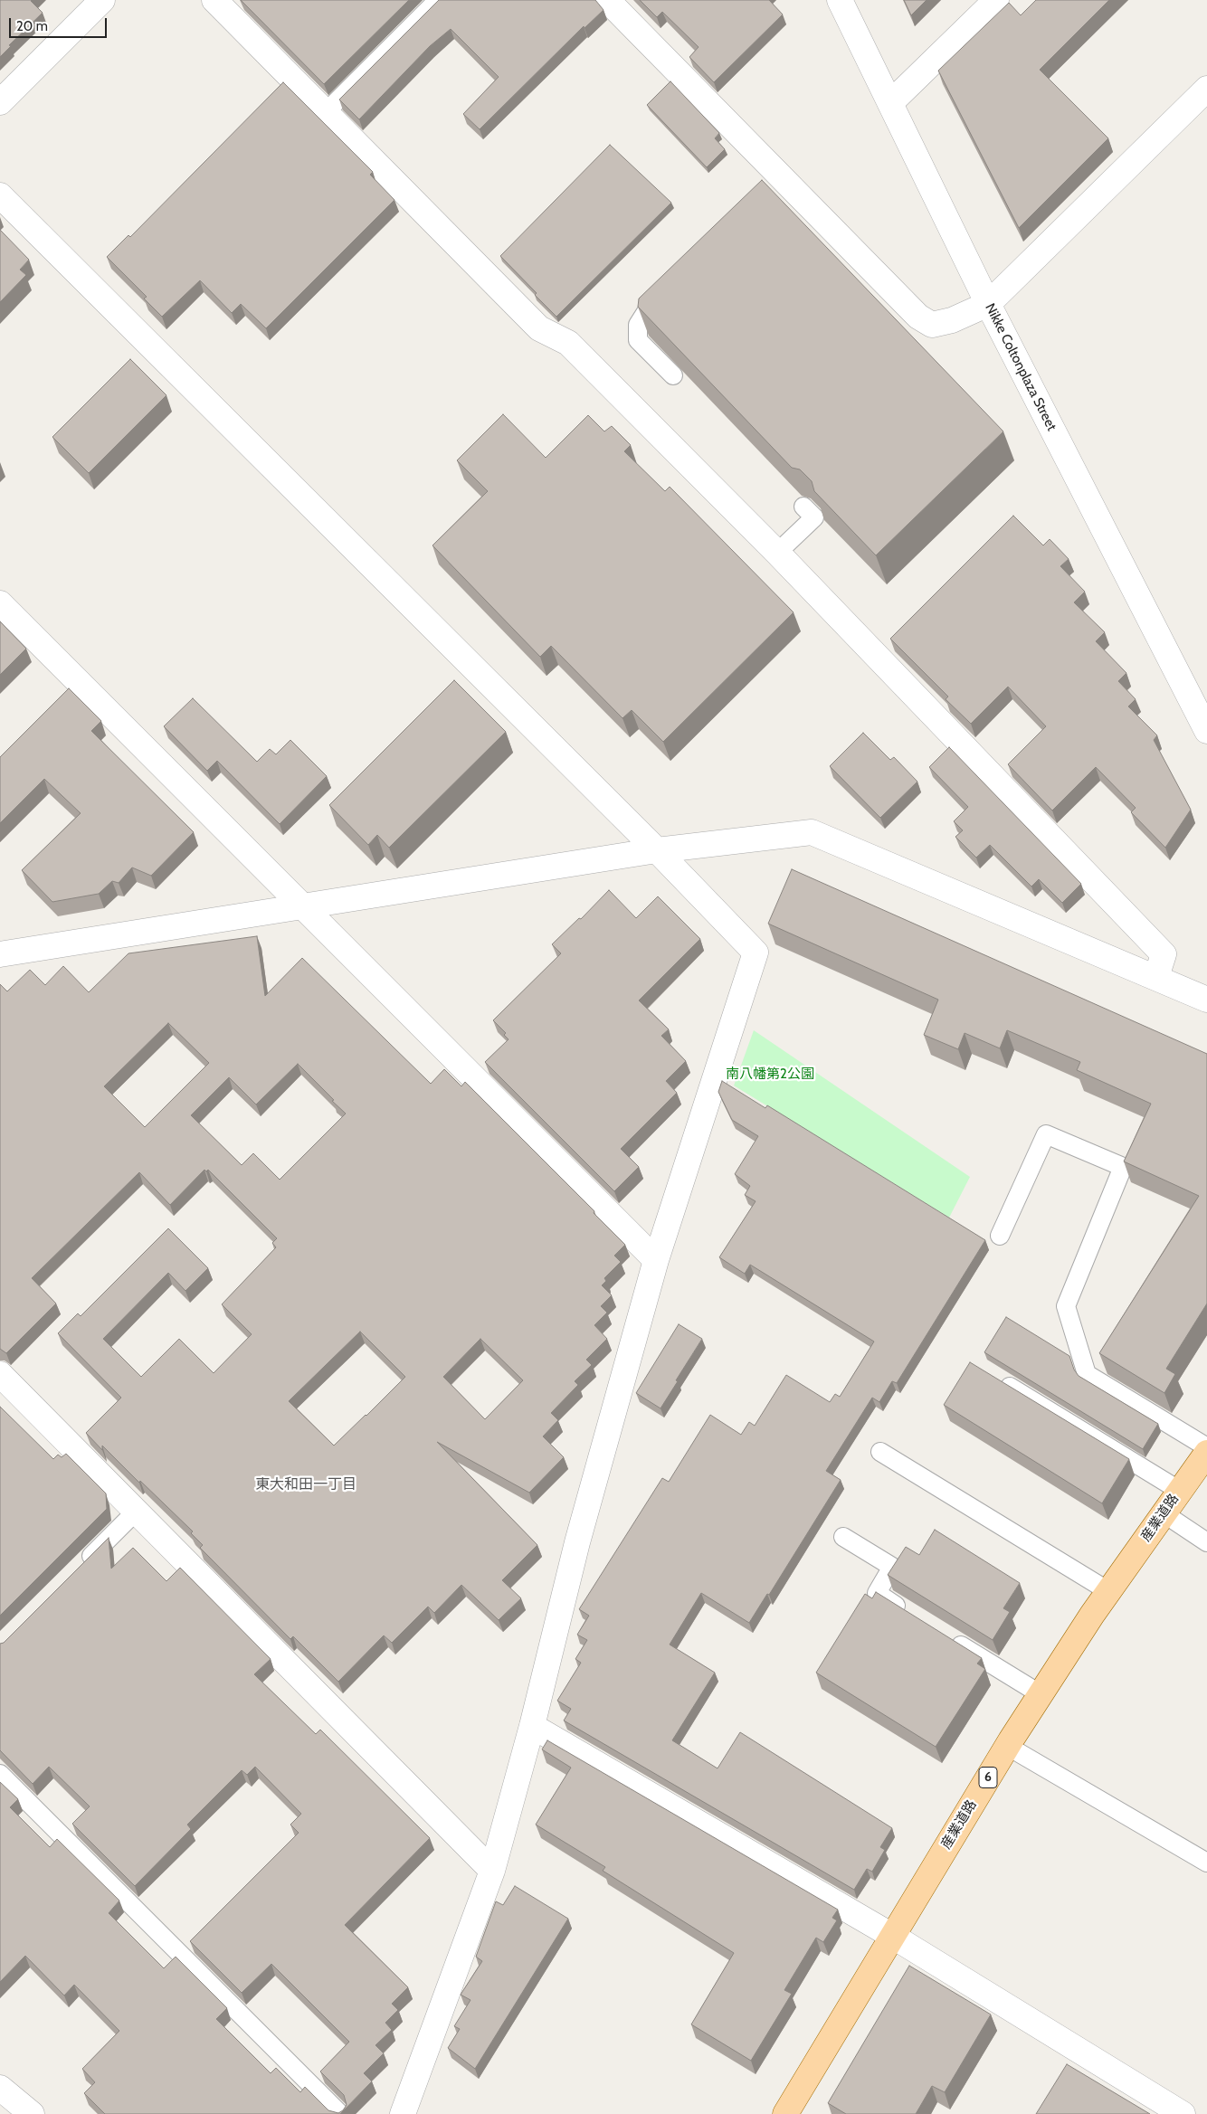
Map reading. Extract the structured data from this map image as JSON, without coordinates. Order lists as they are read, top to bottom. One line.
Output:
{"streets":{"main road":["産業道路","6"],"street":["Nikke Coltonplaza Street"]},"districts":["東大和田一丁目"],"parks":["南八幡第2公園"],"scale_bar":"20 m"}
